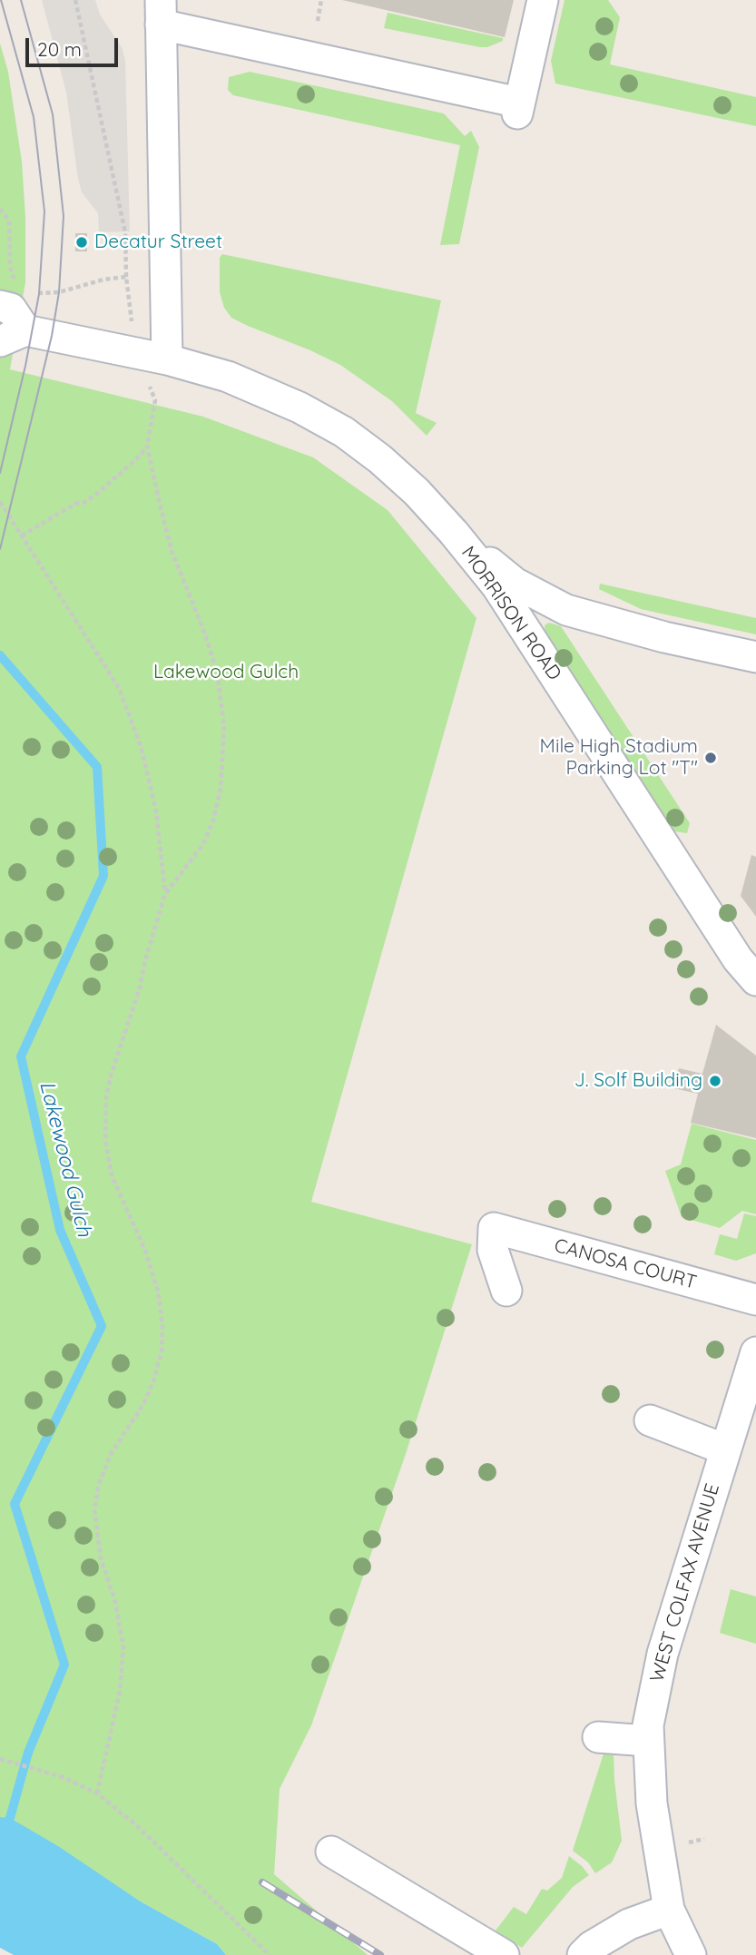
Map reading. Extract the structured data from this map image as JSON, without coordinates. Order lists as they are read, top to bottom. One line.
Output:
{"streets":{"street":["MORRISON ROAD","CANOSA COURT","WEST COLFAX AVENUE"]},"water":["Lakewood Gulch"],"parks":["Lakewood Gulch"],"places":["Decatur Street","Mile High Stadium Parking Lot \"T\"","J. Solf Building"],"scale_bar":"20 m"}
